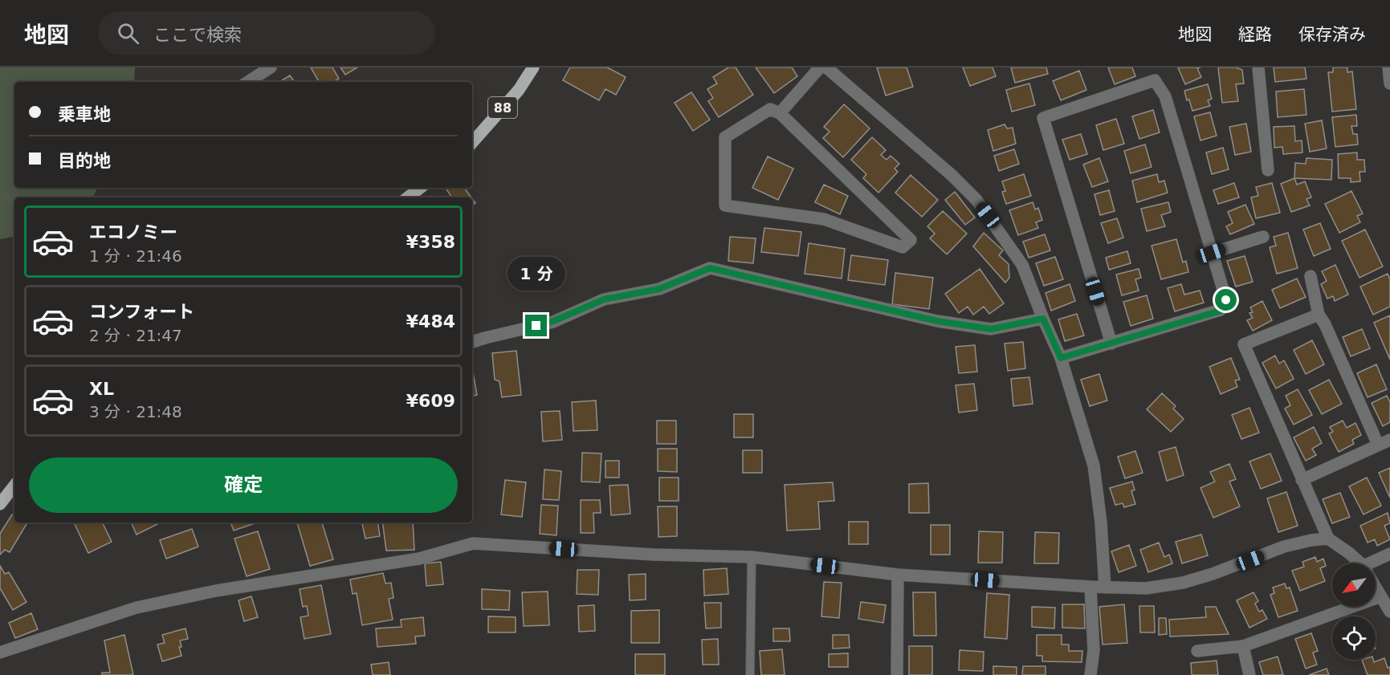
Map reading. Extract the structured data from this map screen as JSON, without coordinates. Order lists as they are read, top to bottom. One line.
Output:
{"streets":{"main road":["88"]},"north":"bottom left","page":{"header":"地図","search":"ここで検索","nav":["地図","経路","保存済み"],"banner":["乗車地","目的地"],"list":[{"name":"エコノミー","note":"1 分 · 21:46","value":"¥358"},{"name":"コンフォート","note":"2 分 · 21:47","value":"¥484"},{"name":"XL","note":"3 分 · 21:48","value":"¥609"}],"bubble":"1 分","buttons":"確定"}}
